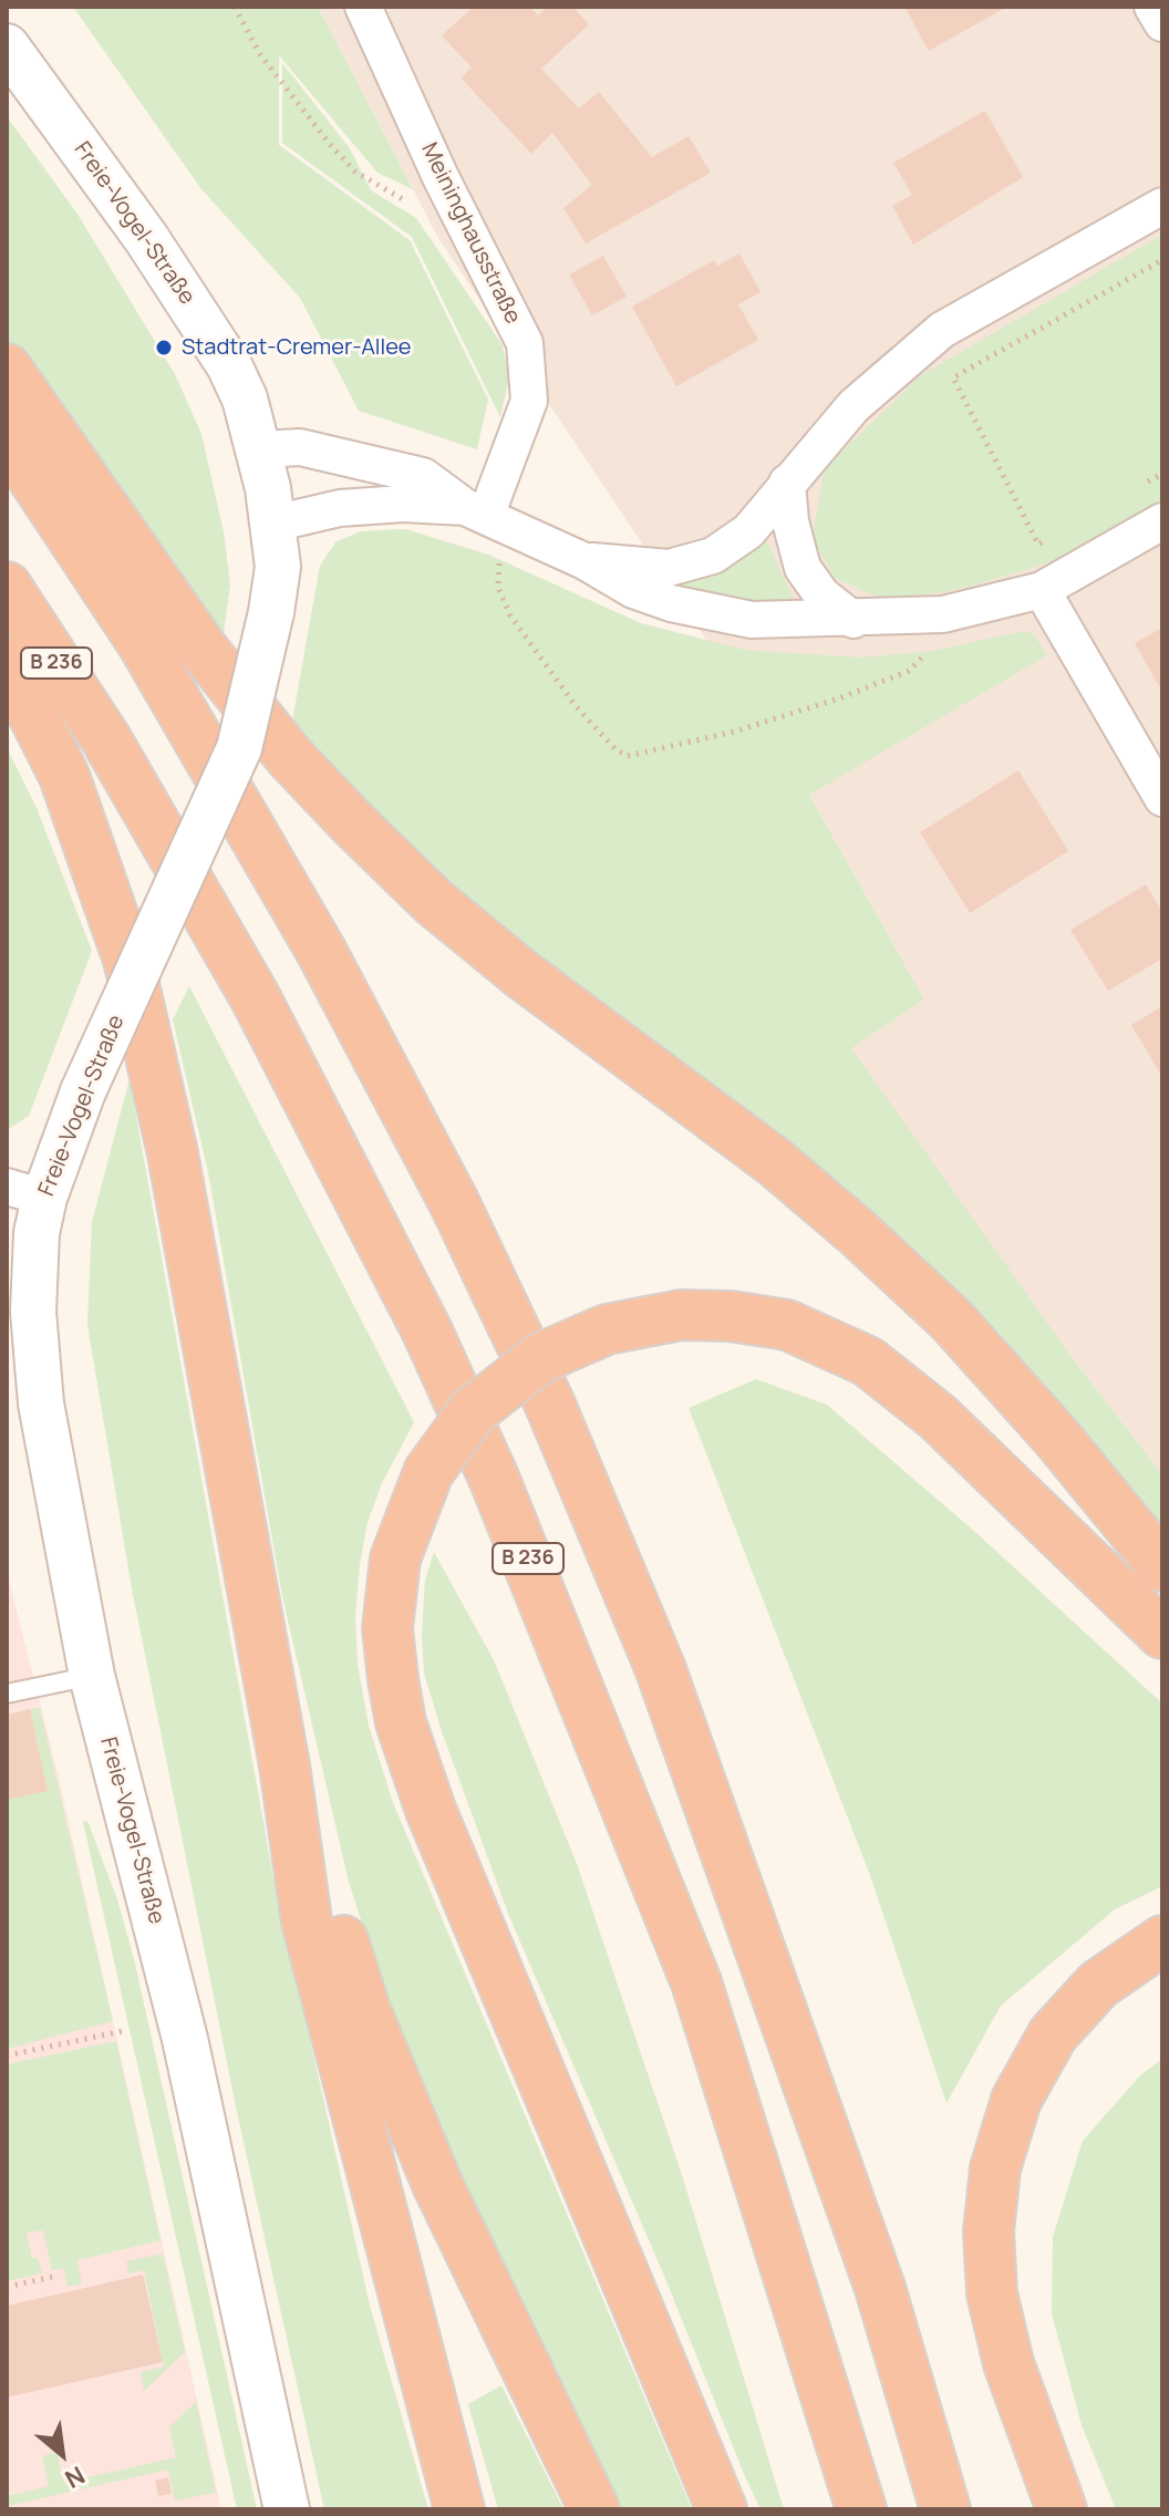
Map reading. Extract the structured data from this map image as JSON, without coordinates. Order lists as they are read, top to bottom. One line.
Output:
{"streets":{"highway":["B 236"],"street":["Freie-Vogel-Straße","Meininghausstraße"]},"places":["Stadtrat-Cremer-Allee"],"north":"bottom right"}
